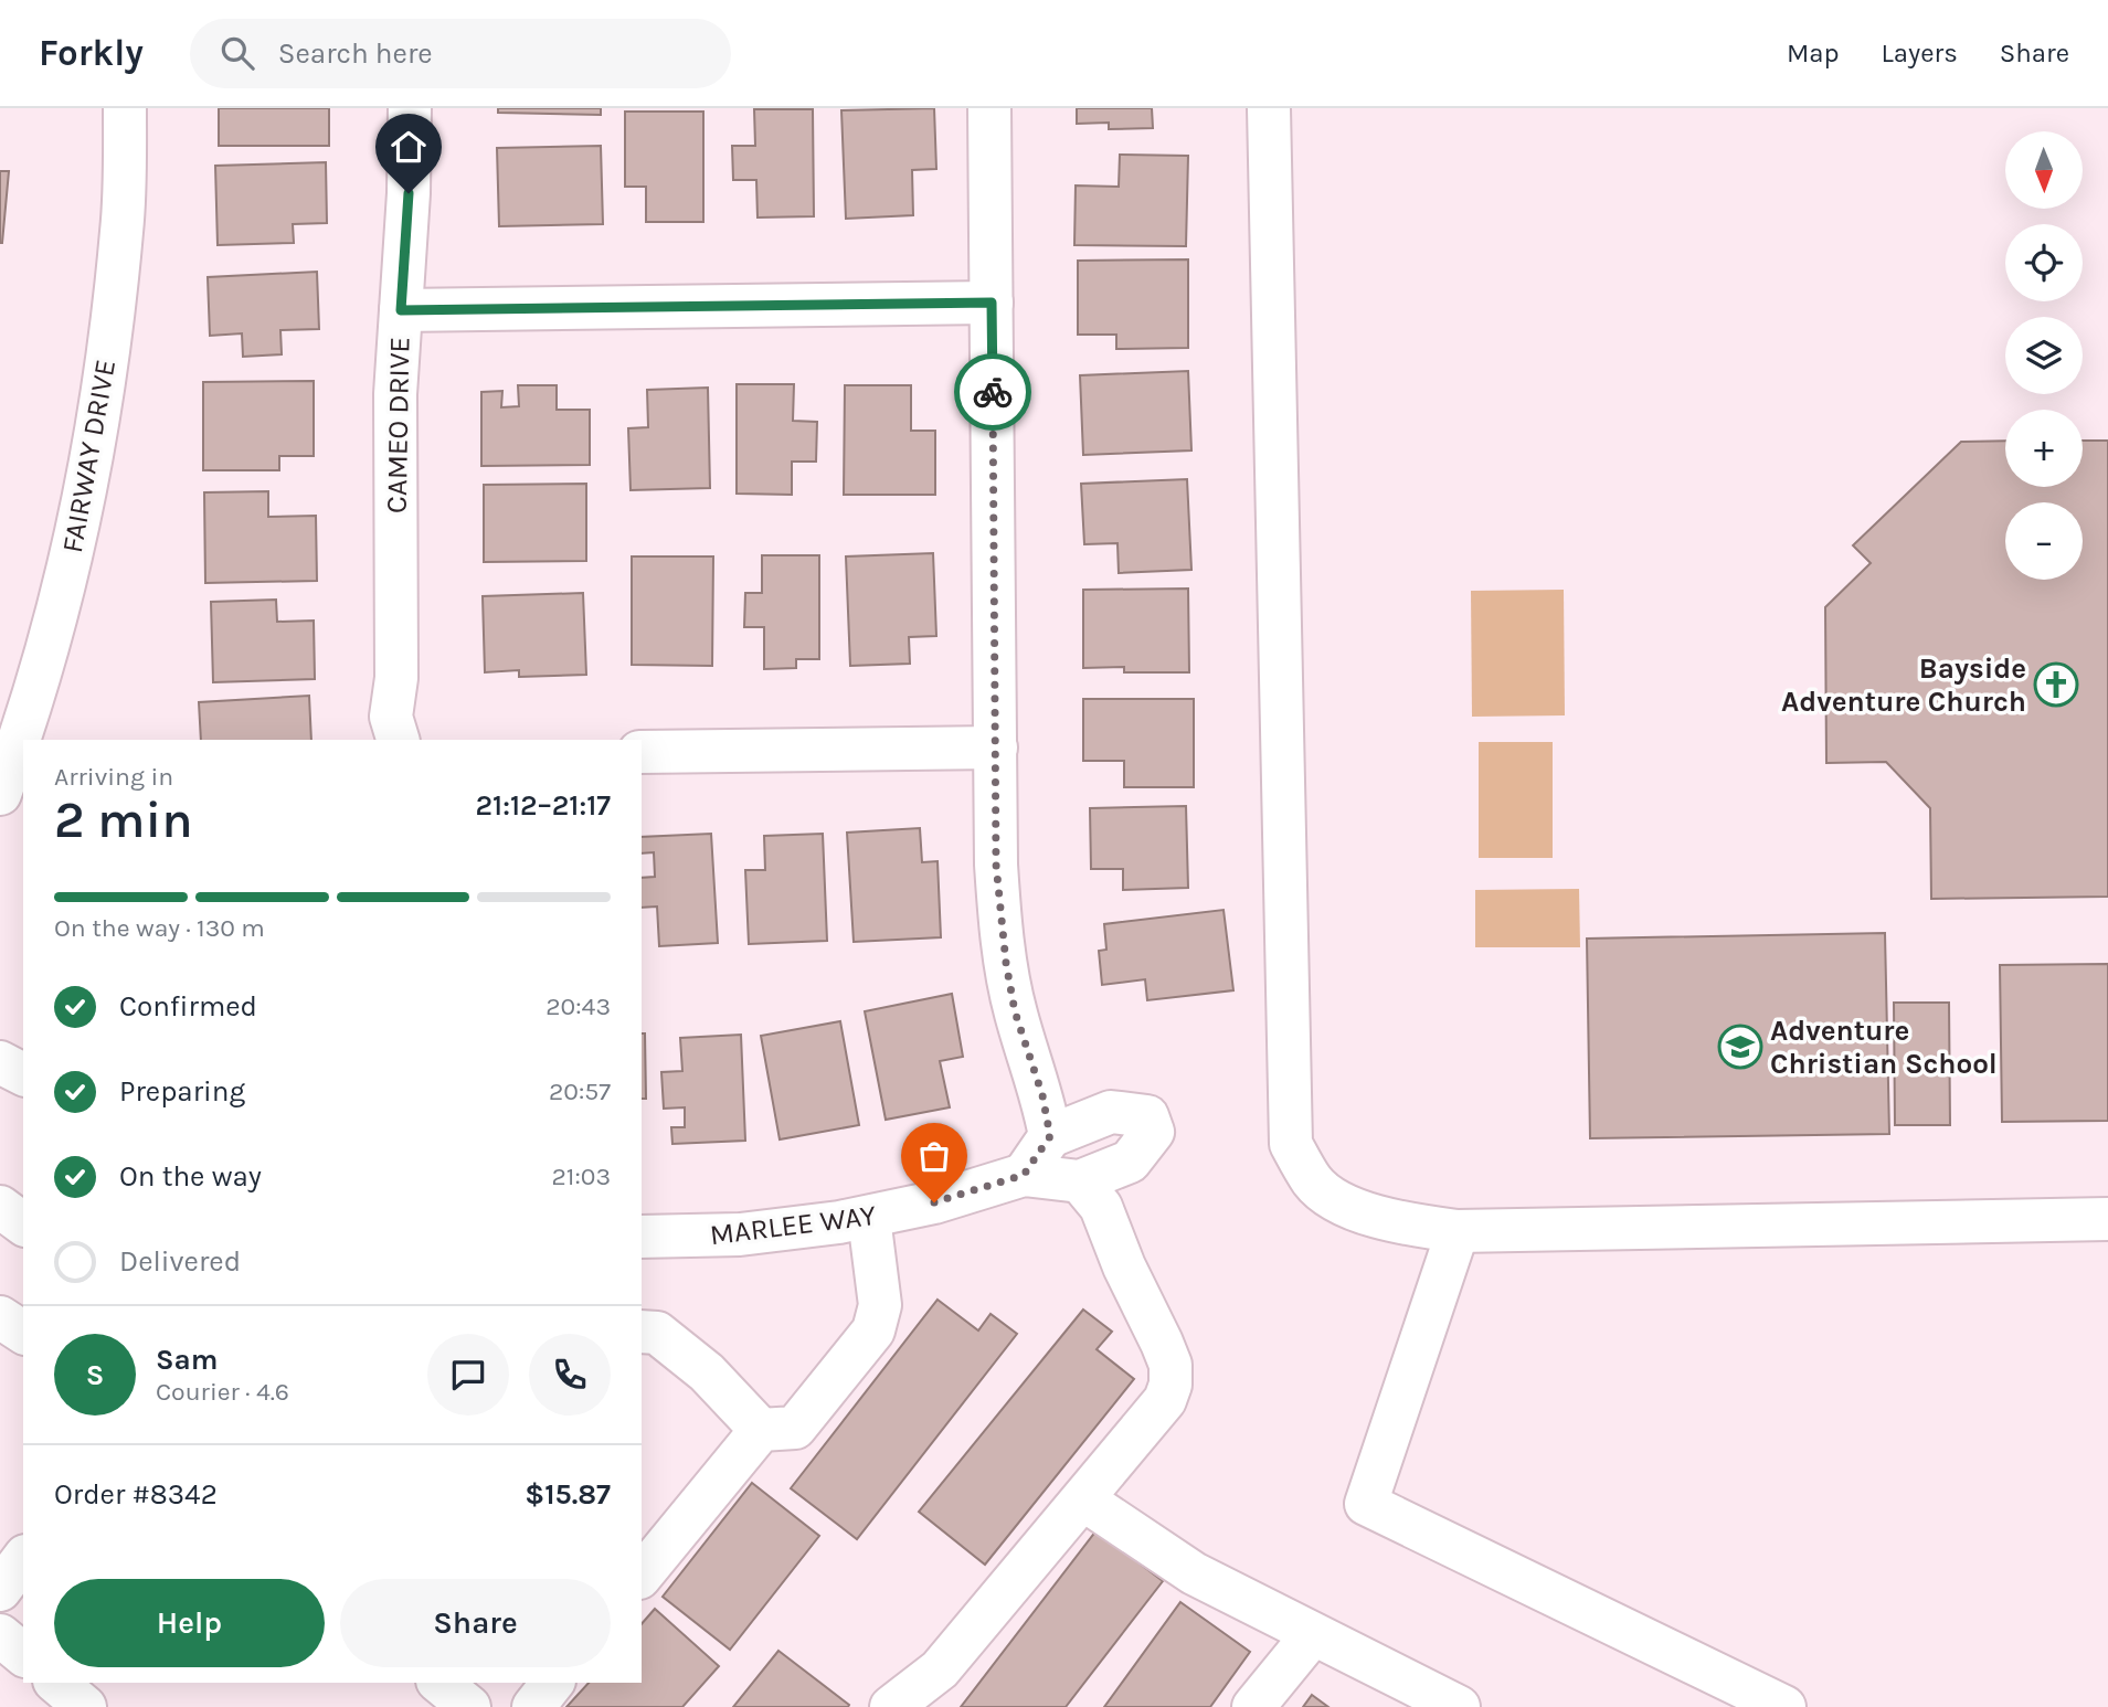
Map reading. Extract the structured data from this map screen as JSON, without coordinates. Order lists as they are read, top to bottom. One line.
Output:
{"streets":{"street":["CAMEO DRIVE","FAIRWAY DRIVE","MARLEE WAY"]},"places":{"church":["Bayside Adventure Church"],"school or university":["Adventure Christian School"]},"north":"bottom","page":{"header":"Forkly","search":"Search here","nav":["Map","Layers","Share"],"map_buttons":["+","−"],"heading":["2 min","Arriving in","21:12–21:17"],"panel":["Sam","Courier · 4.6","Order #8342","$15.87"],"bar":"On the way · 130 m","list":[["Confirmed","20:43"],["Preparing","20:57"],["On the way","21:03"],"Delivered"],"round":"S","buttons":["Help","Share"]}}
